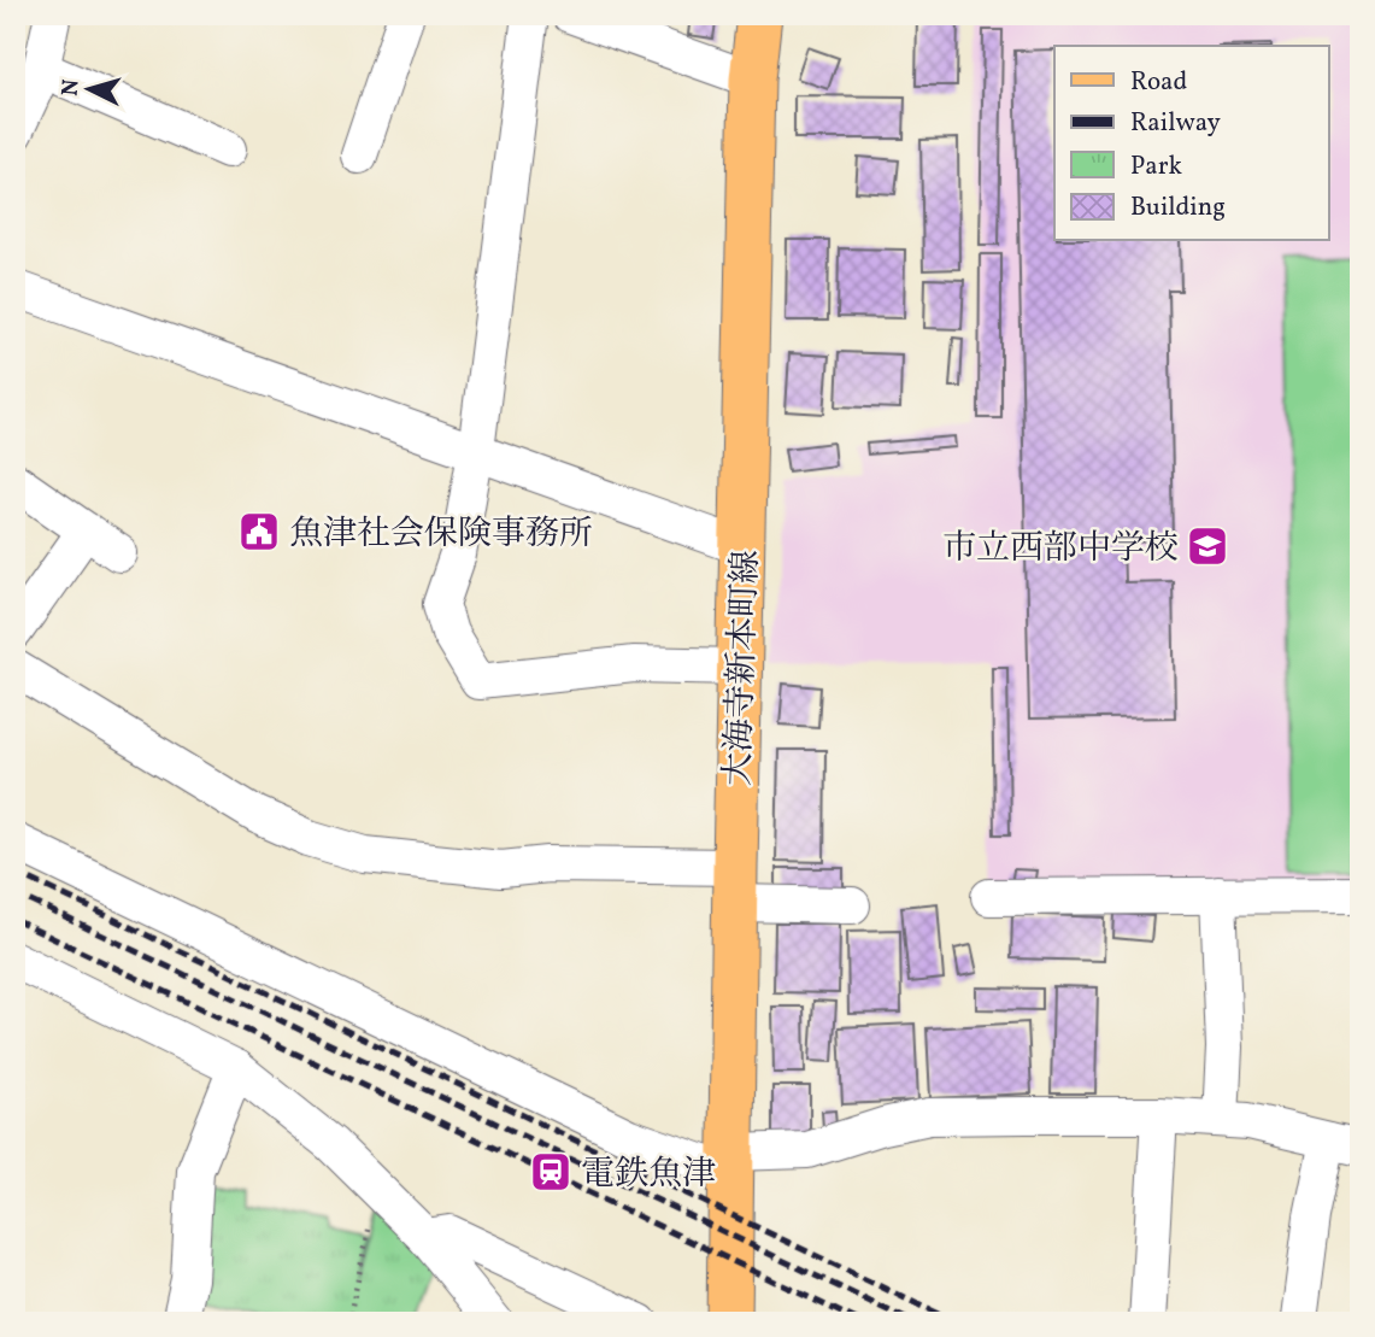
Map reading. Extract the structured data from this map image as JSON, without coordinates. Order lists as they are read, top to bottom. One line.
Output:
{"streets":{"main road":["大海寺新本町線"]},"places":{"public building":["魚津社会保険事務所"],"school or university":["市立西部中学校"],"station":["電鉄魚津"]},"legend":["Road","Railway","Park","Building"],"north":"left"}
